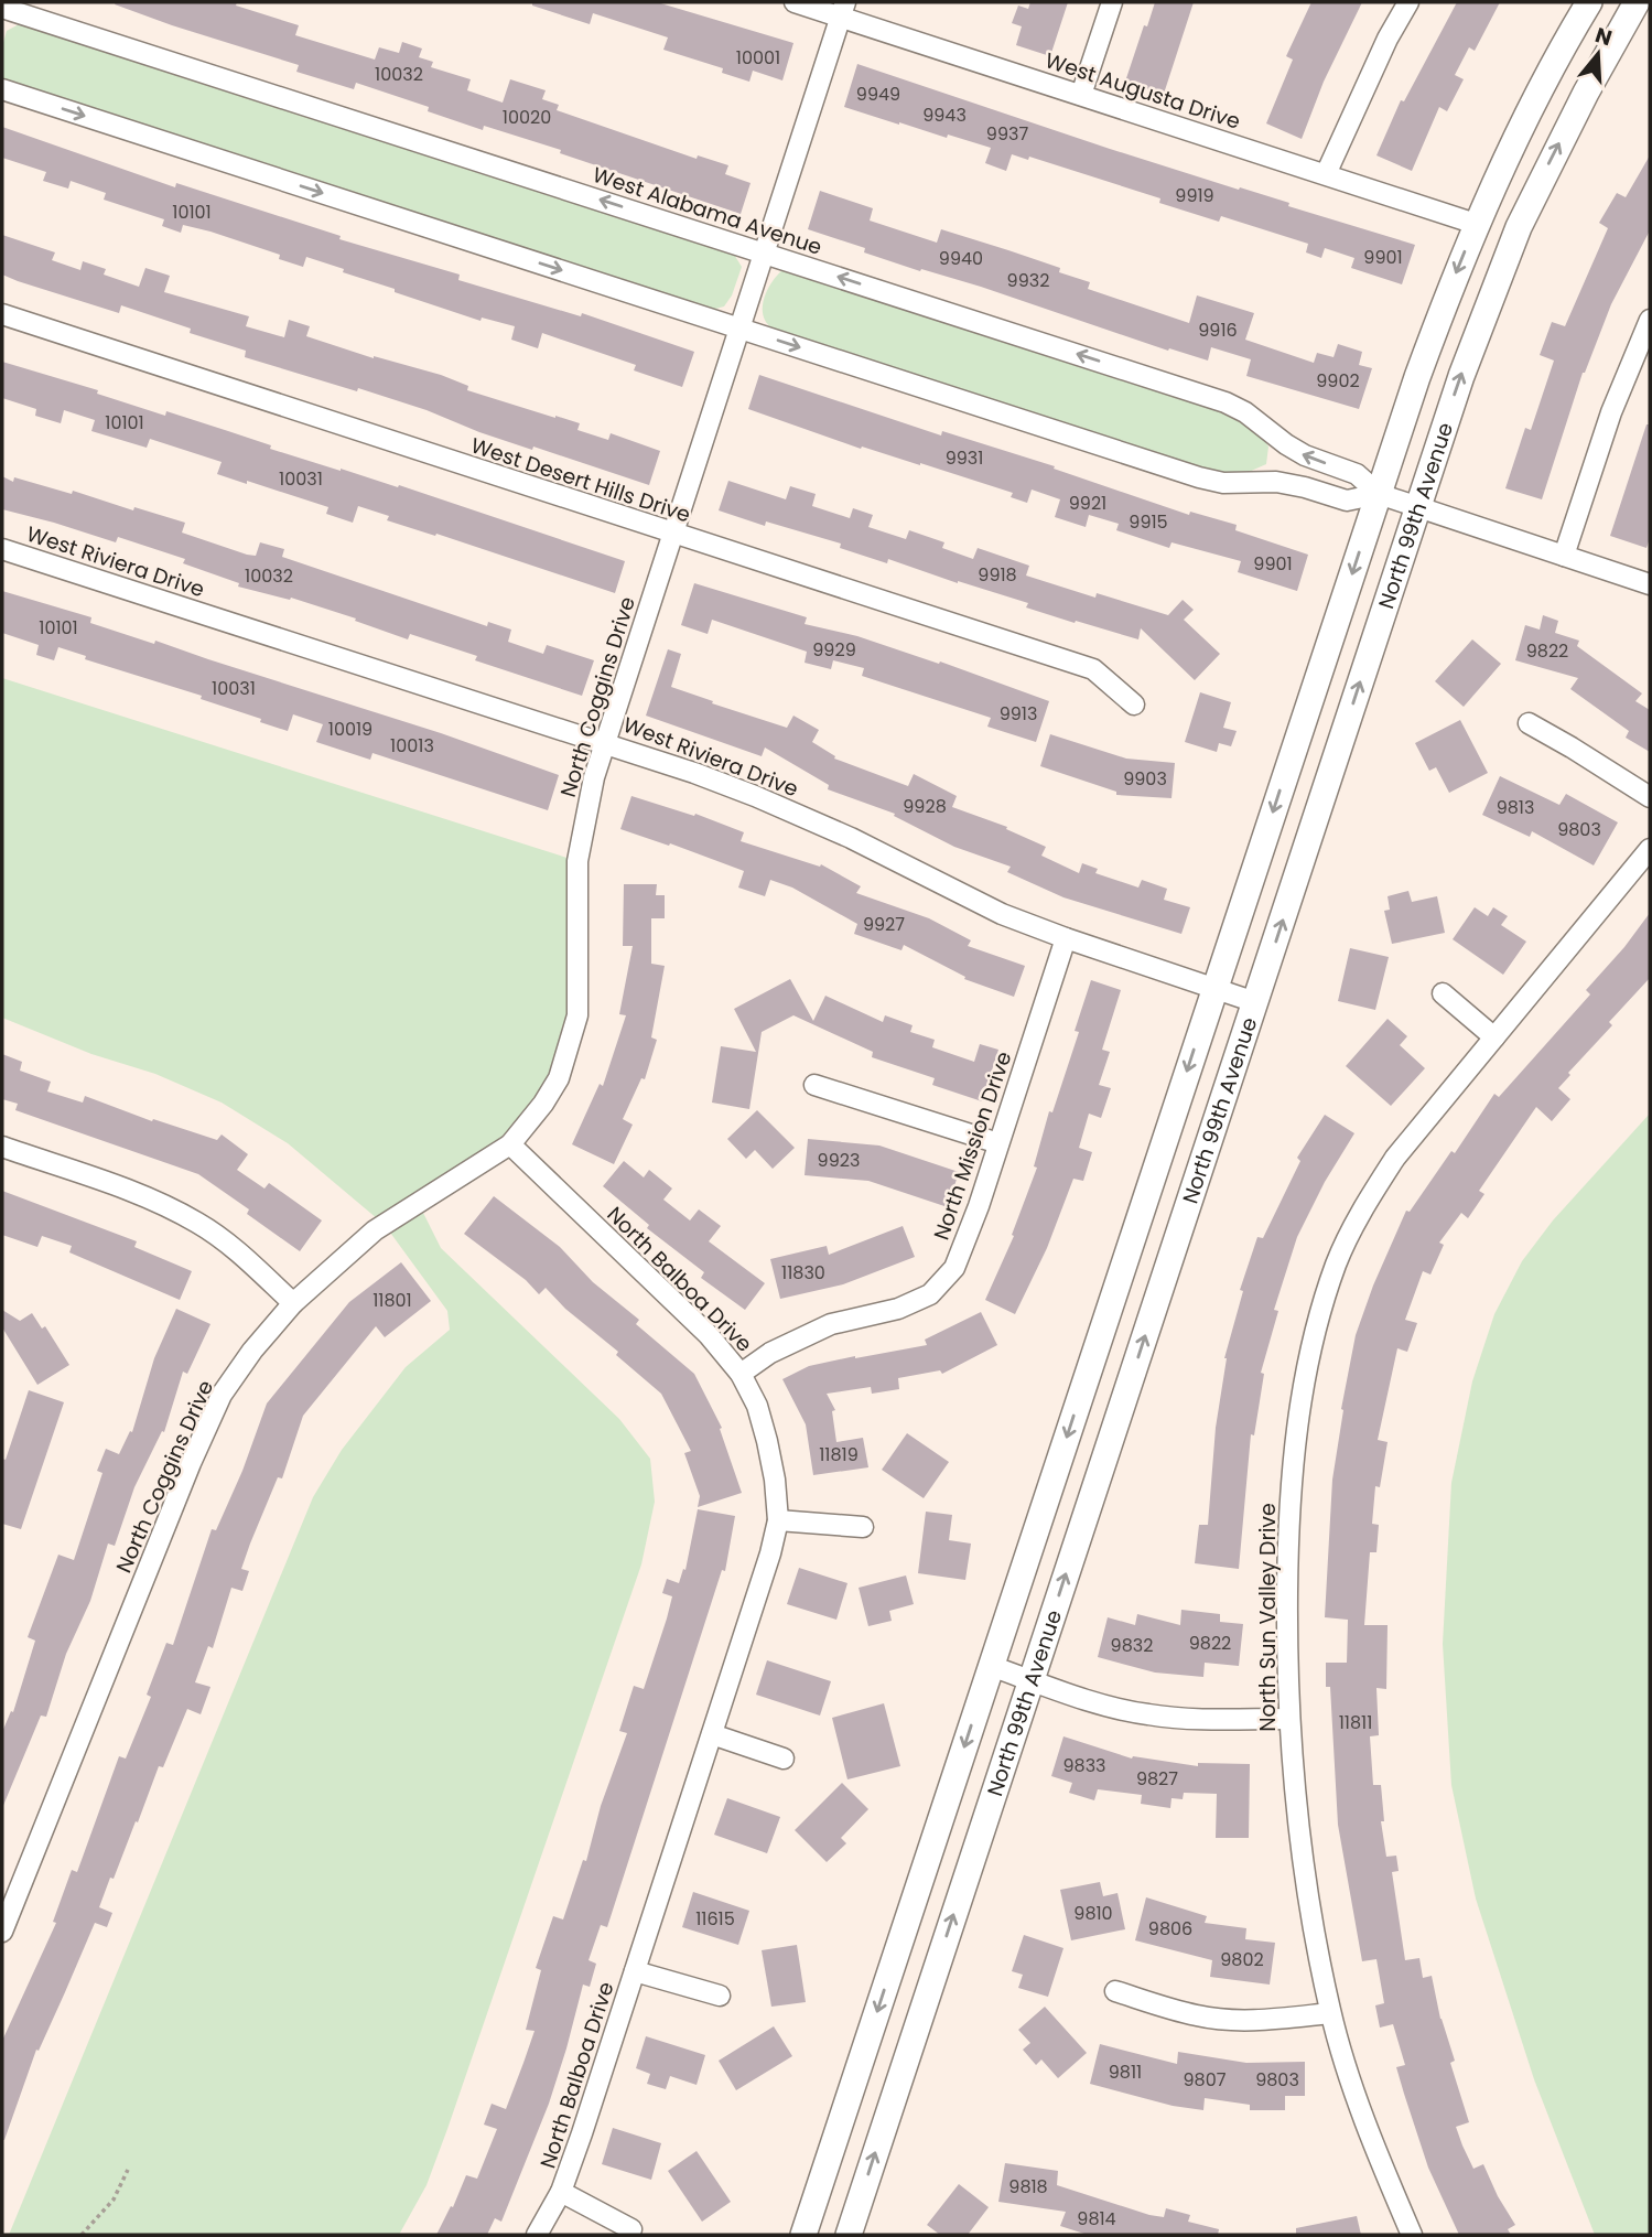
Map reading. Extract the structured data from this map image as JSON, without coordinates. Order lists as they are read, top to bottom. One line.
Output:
{"streets":{"main road":["North 99th Avenue"],"street":["West Augusta Drive","West Alabama Avenue","West Desert Hills Drive","West Riviera Drive","North Coggins Drive","North Mission Drive","North Balboa Drive","North Sun Valley Drive"]},"crossings":[["West Augusta Drive","North 99th Avenue"],["West Augusta Drive","North Coggins Drive"],["West Alabama Avenue","North 99th Avenue"],["West Alabama Avenue","North Coggins Drive"],["West Desert Hills Drive","North Coggins Drive"],["North 99th Avenue","West Riviera Drive"],["West Riviera Drive","North Coggins Drive"],["West Riviera Drive","North Mission Drive"],["North Coggins Drive","North Balboa Drive"],["North Mission Drive","North Balboa Drive"]],"house_numbers":["10001","10032","9949","9943","10020","9937","9919","10101","9901","9940","9932","9916","9902","10101","9931","10031","9921","9915","9901","9918","10032","10101","9929","9822","10031","9913","10019","10013","9903","9928","9813","9803","9927","9923","11830","11801","11819","9822","9832","11811","9833","9827","9810","11615","9806","9802","9811","9807","9803","9818","9814"],"north":"top"}
